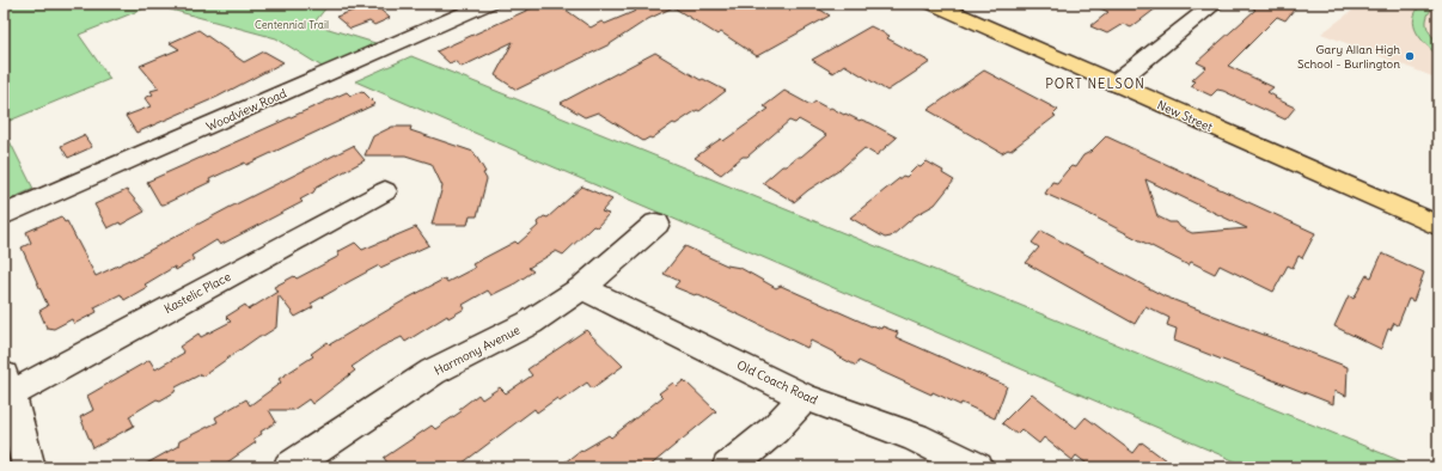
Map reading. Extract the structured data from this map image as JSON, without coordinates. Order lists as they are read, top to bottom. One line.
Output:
{"streets":{"main road":["New Street"],"street":["Woodview Road","Kastelic Place","Harmony Avenue","Old Coach Road"]},"crossings":[["Harmony Avenue","Old Coach Road"]],"districts":["PORT NELSON"],"parks":["Centennial Trail"],"places":["Gary Allan High School - Burlington"]}
